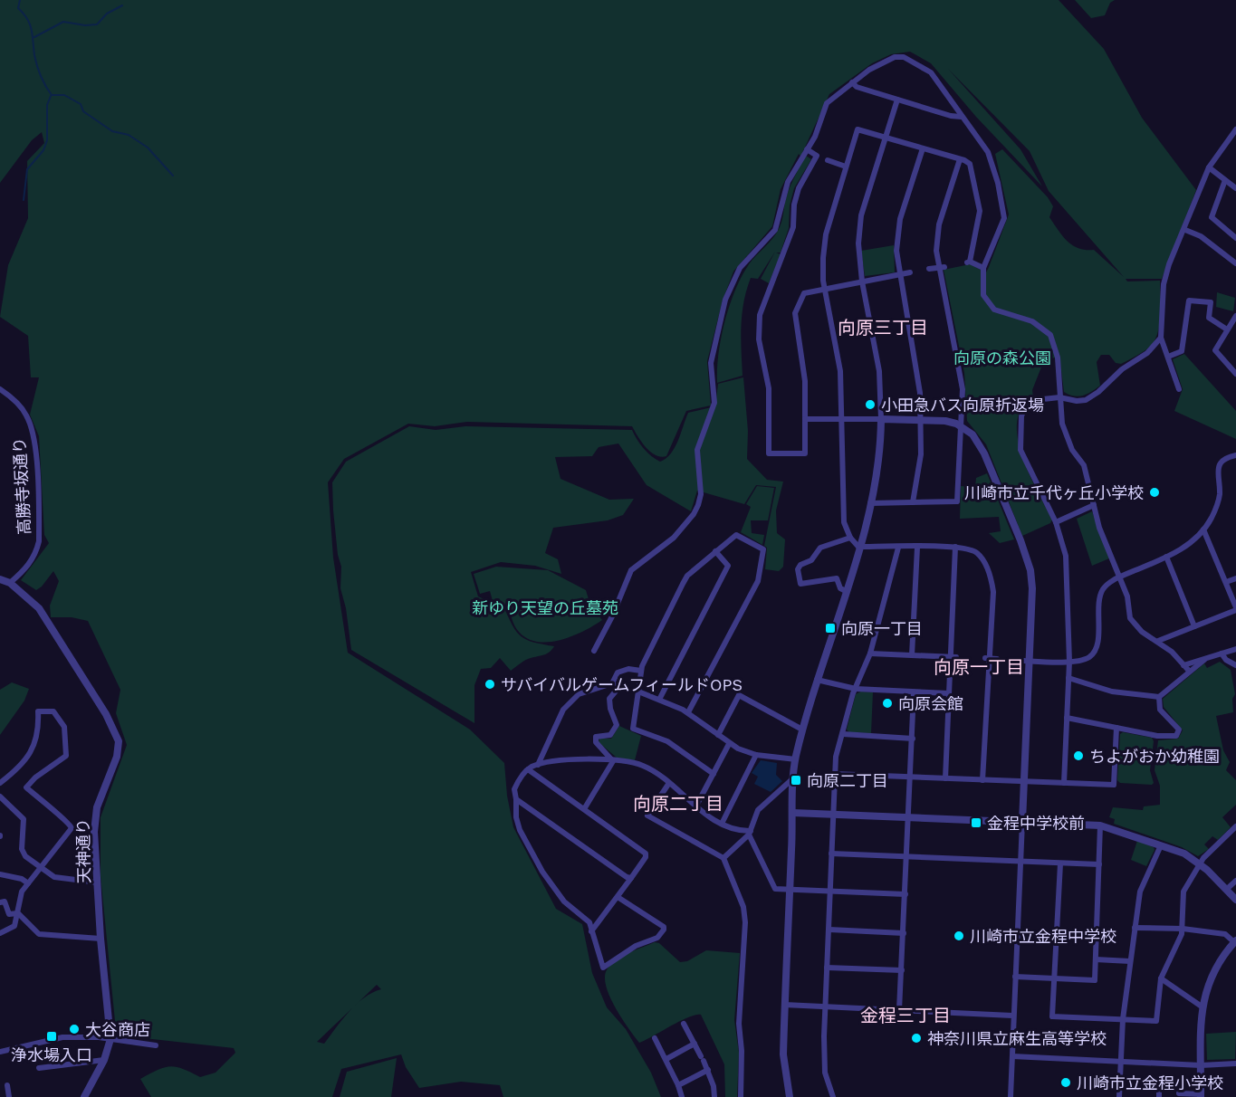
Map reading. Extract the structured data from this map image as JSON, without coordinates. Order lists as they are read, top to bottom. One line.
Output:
{"streets":{"street":["高勝寺坂通り","天神通り"]},"crossings":[["高勝寺坂通り","天神通り"]],"districts":["向原三丁目","向原一丁目","向原二丁目","金程三丁目"],"parks":["向原の森公園","新ゆり天望の丘墓苑"],"places":{"other":["小田急バス向原折返場","川崎市立千代ヶ丘小学校","サバイバルゲームフィールドOPS","向原会館","ちよがおか幼稚園","川崎市立金程中学校","大谷商店","神奈川県立麻生高等学校","川崎市立金程小学校"],"transit":["向原一丁目","向原二丁目","金程中学校前","浄水場入口"]}}
